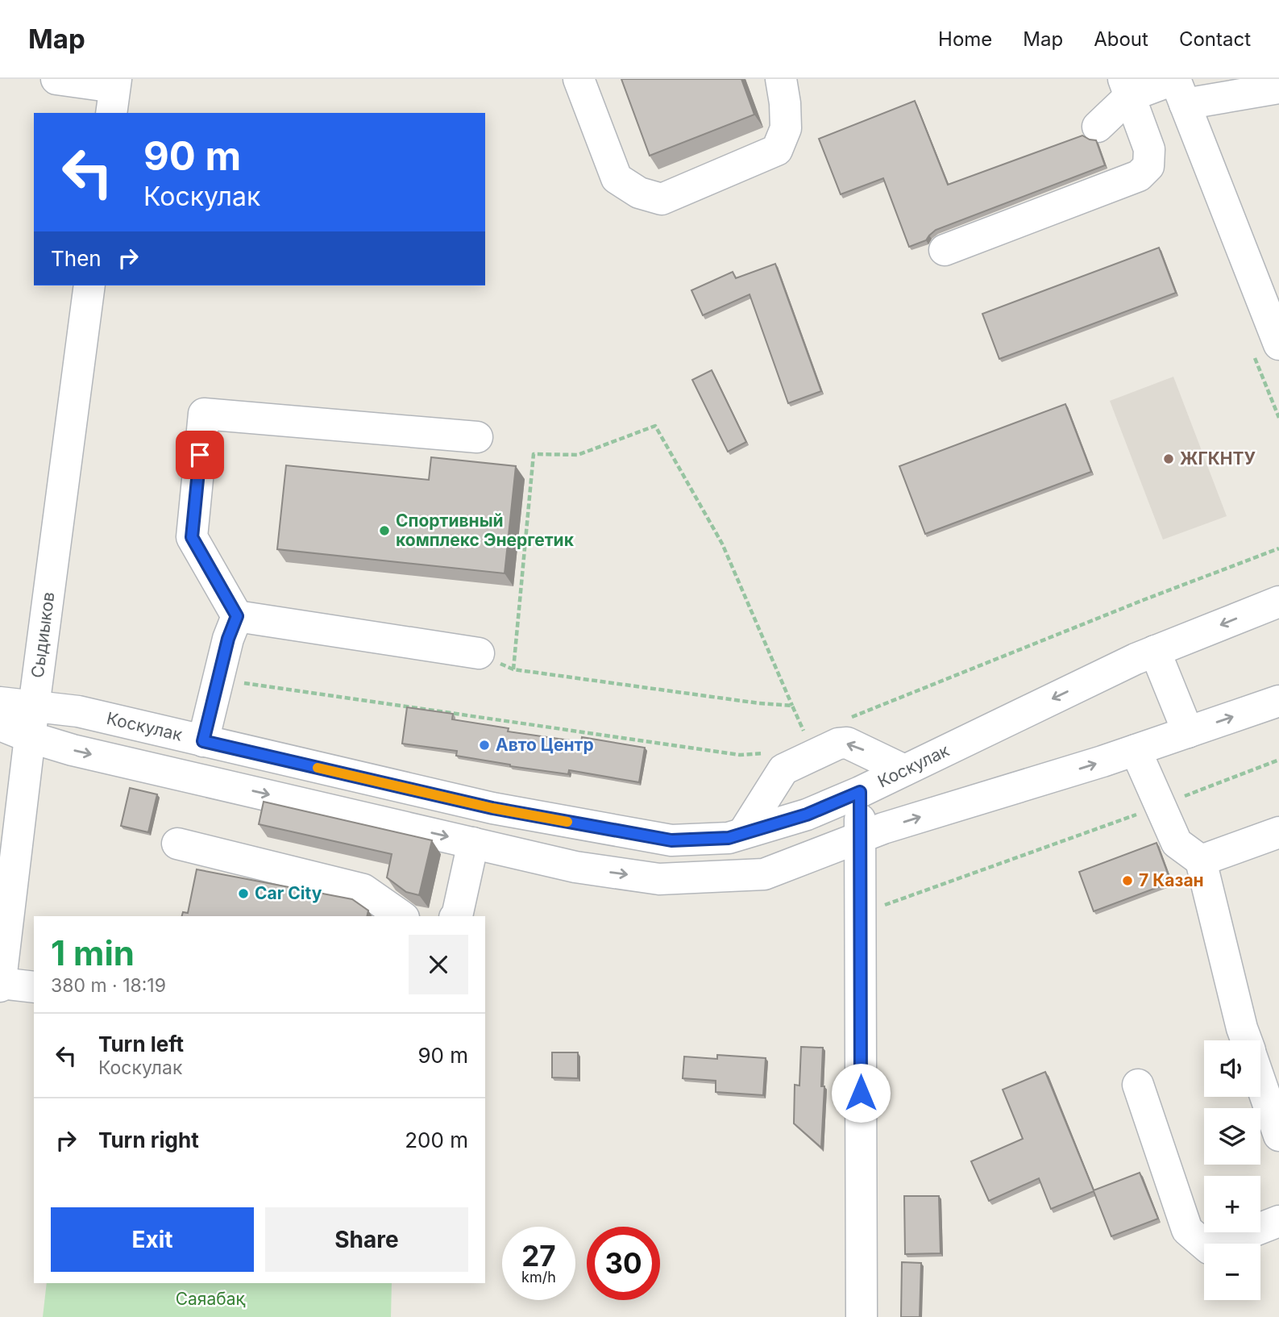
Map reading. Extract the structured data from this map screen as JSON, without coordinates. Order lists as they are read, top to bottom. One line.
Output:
{"streets":{"street":["Сыдиыков","Коскулак"]},"crossings":[["Сыдиыков","Коскулак"]],"parks":["Саяабақ"],"places":["ЖГКНТУ","Спортивный комплекс Энергетик","Авто Центр","7 Казан","Car City"],"page":{"header":"Map","nav":["Home","Map","About","Contact"],"turn":["90 m","Коскулак"],"then":"Then","heading":["1 min","380 m · 18:19"],"list":[{"name":"Turn left","note":"Коскулак","value":"90 m"},{"name":"Turn right","value":"200 m"}],"map_buttons":["+","−"],"buttons":["Exit","Share"],"speed":"27 km/h","limit":"30"}}
